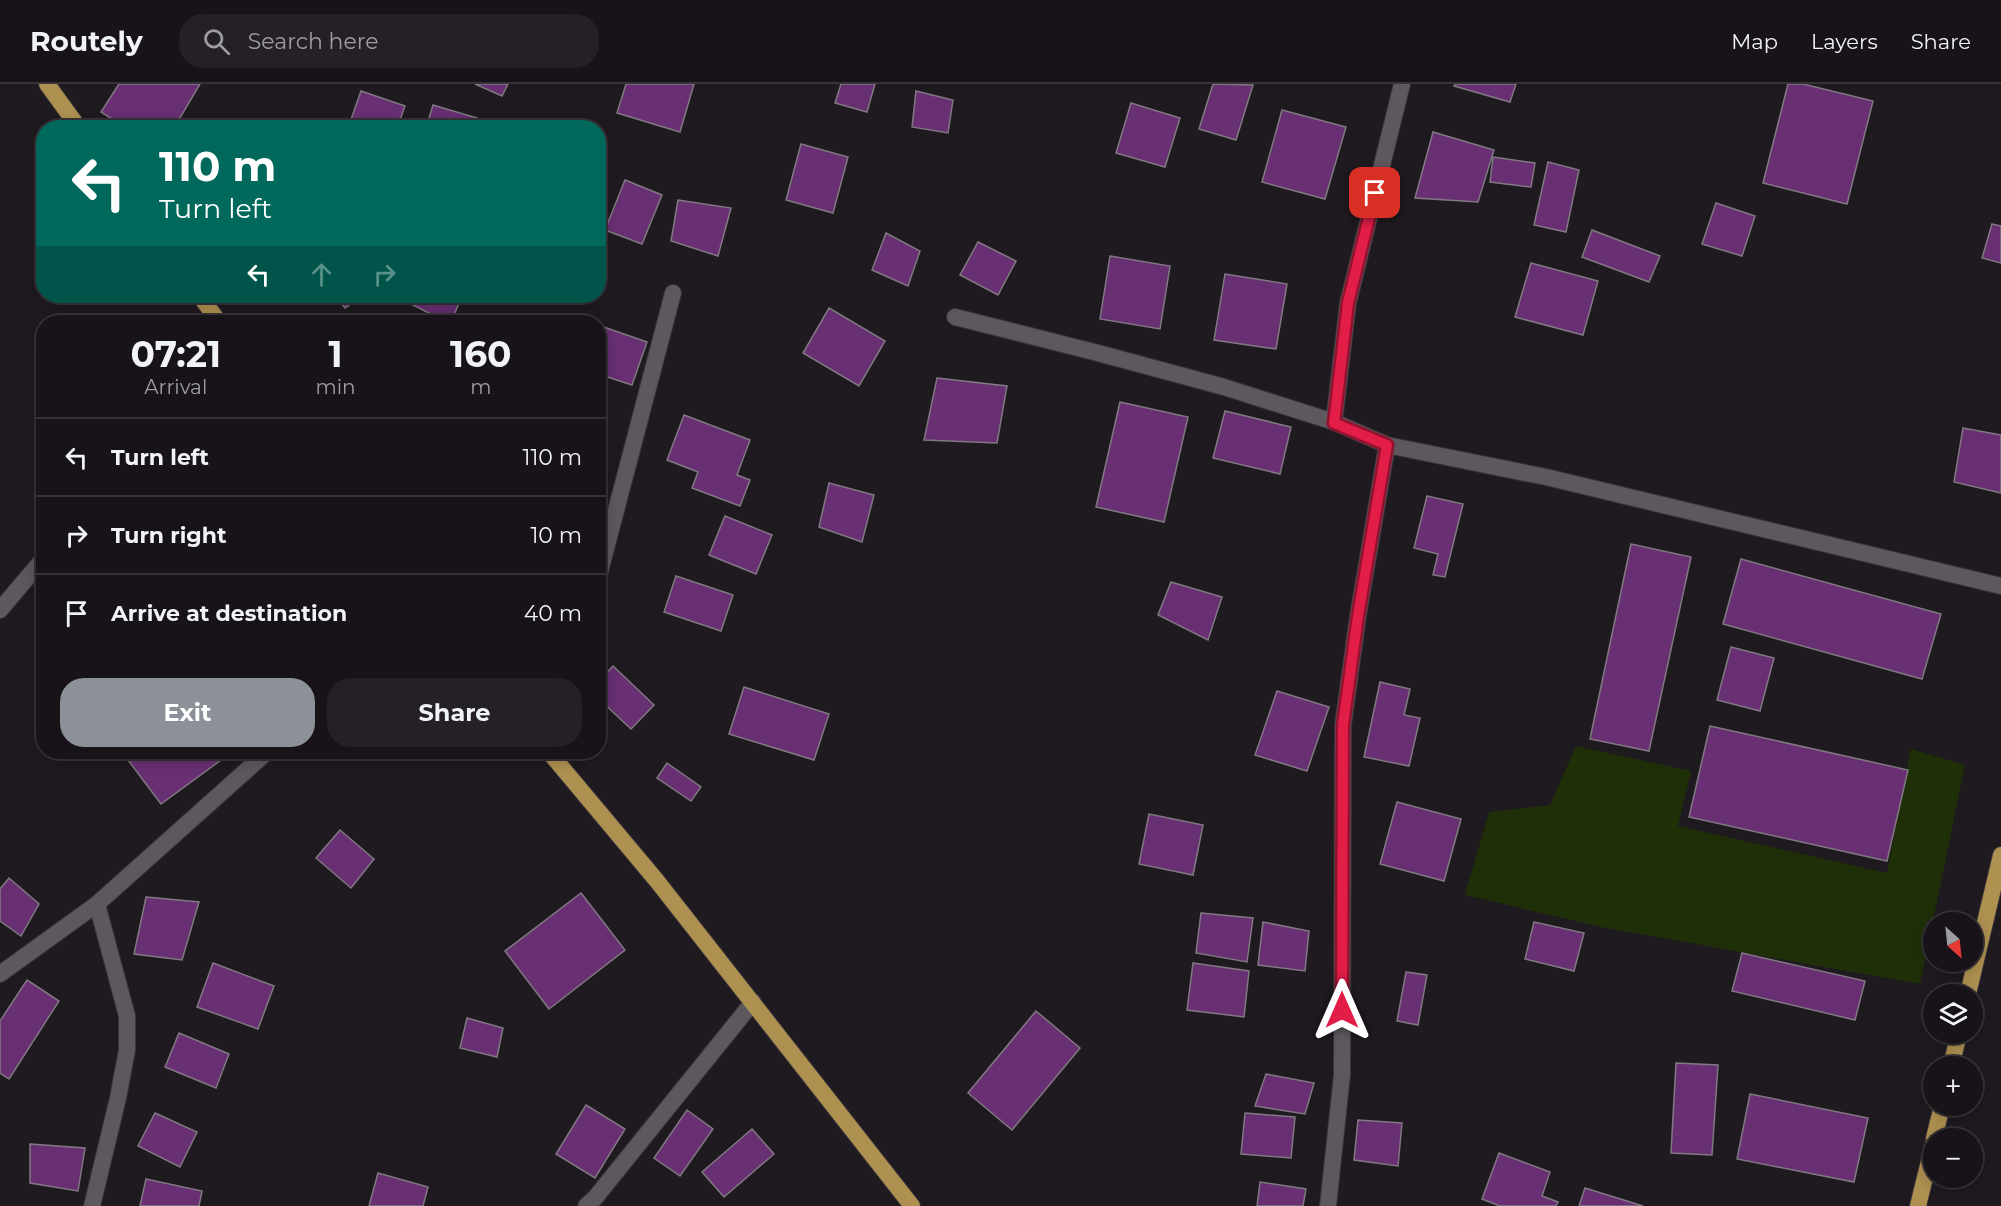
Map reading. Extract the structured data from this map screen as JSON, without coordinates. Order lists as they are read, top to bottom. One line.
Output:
{"north":"bottom right","page":{"header":"Routely","search":"Search here","nav":["Map","Layers","Share"],"turn":["110 m","Turn left"],"eta":["07:21","Arrival","1","min","160","m"],"list":[{"name":"Turn left","value":"110 m"},{"name":"Turn right","value":"10 m"},{"name":"Arrive at destination","value":"40 m"}],"buttons":["Exit","Share"],"map_buttons":["+","−"]}}
